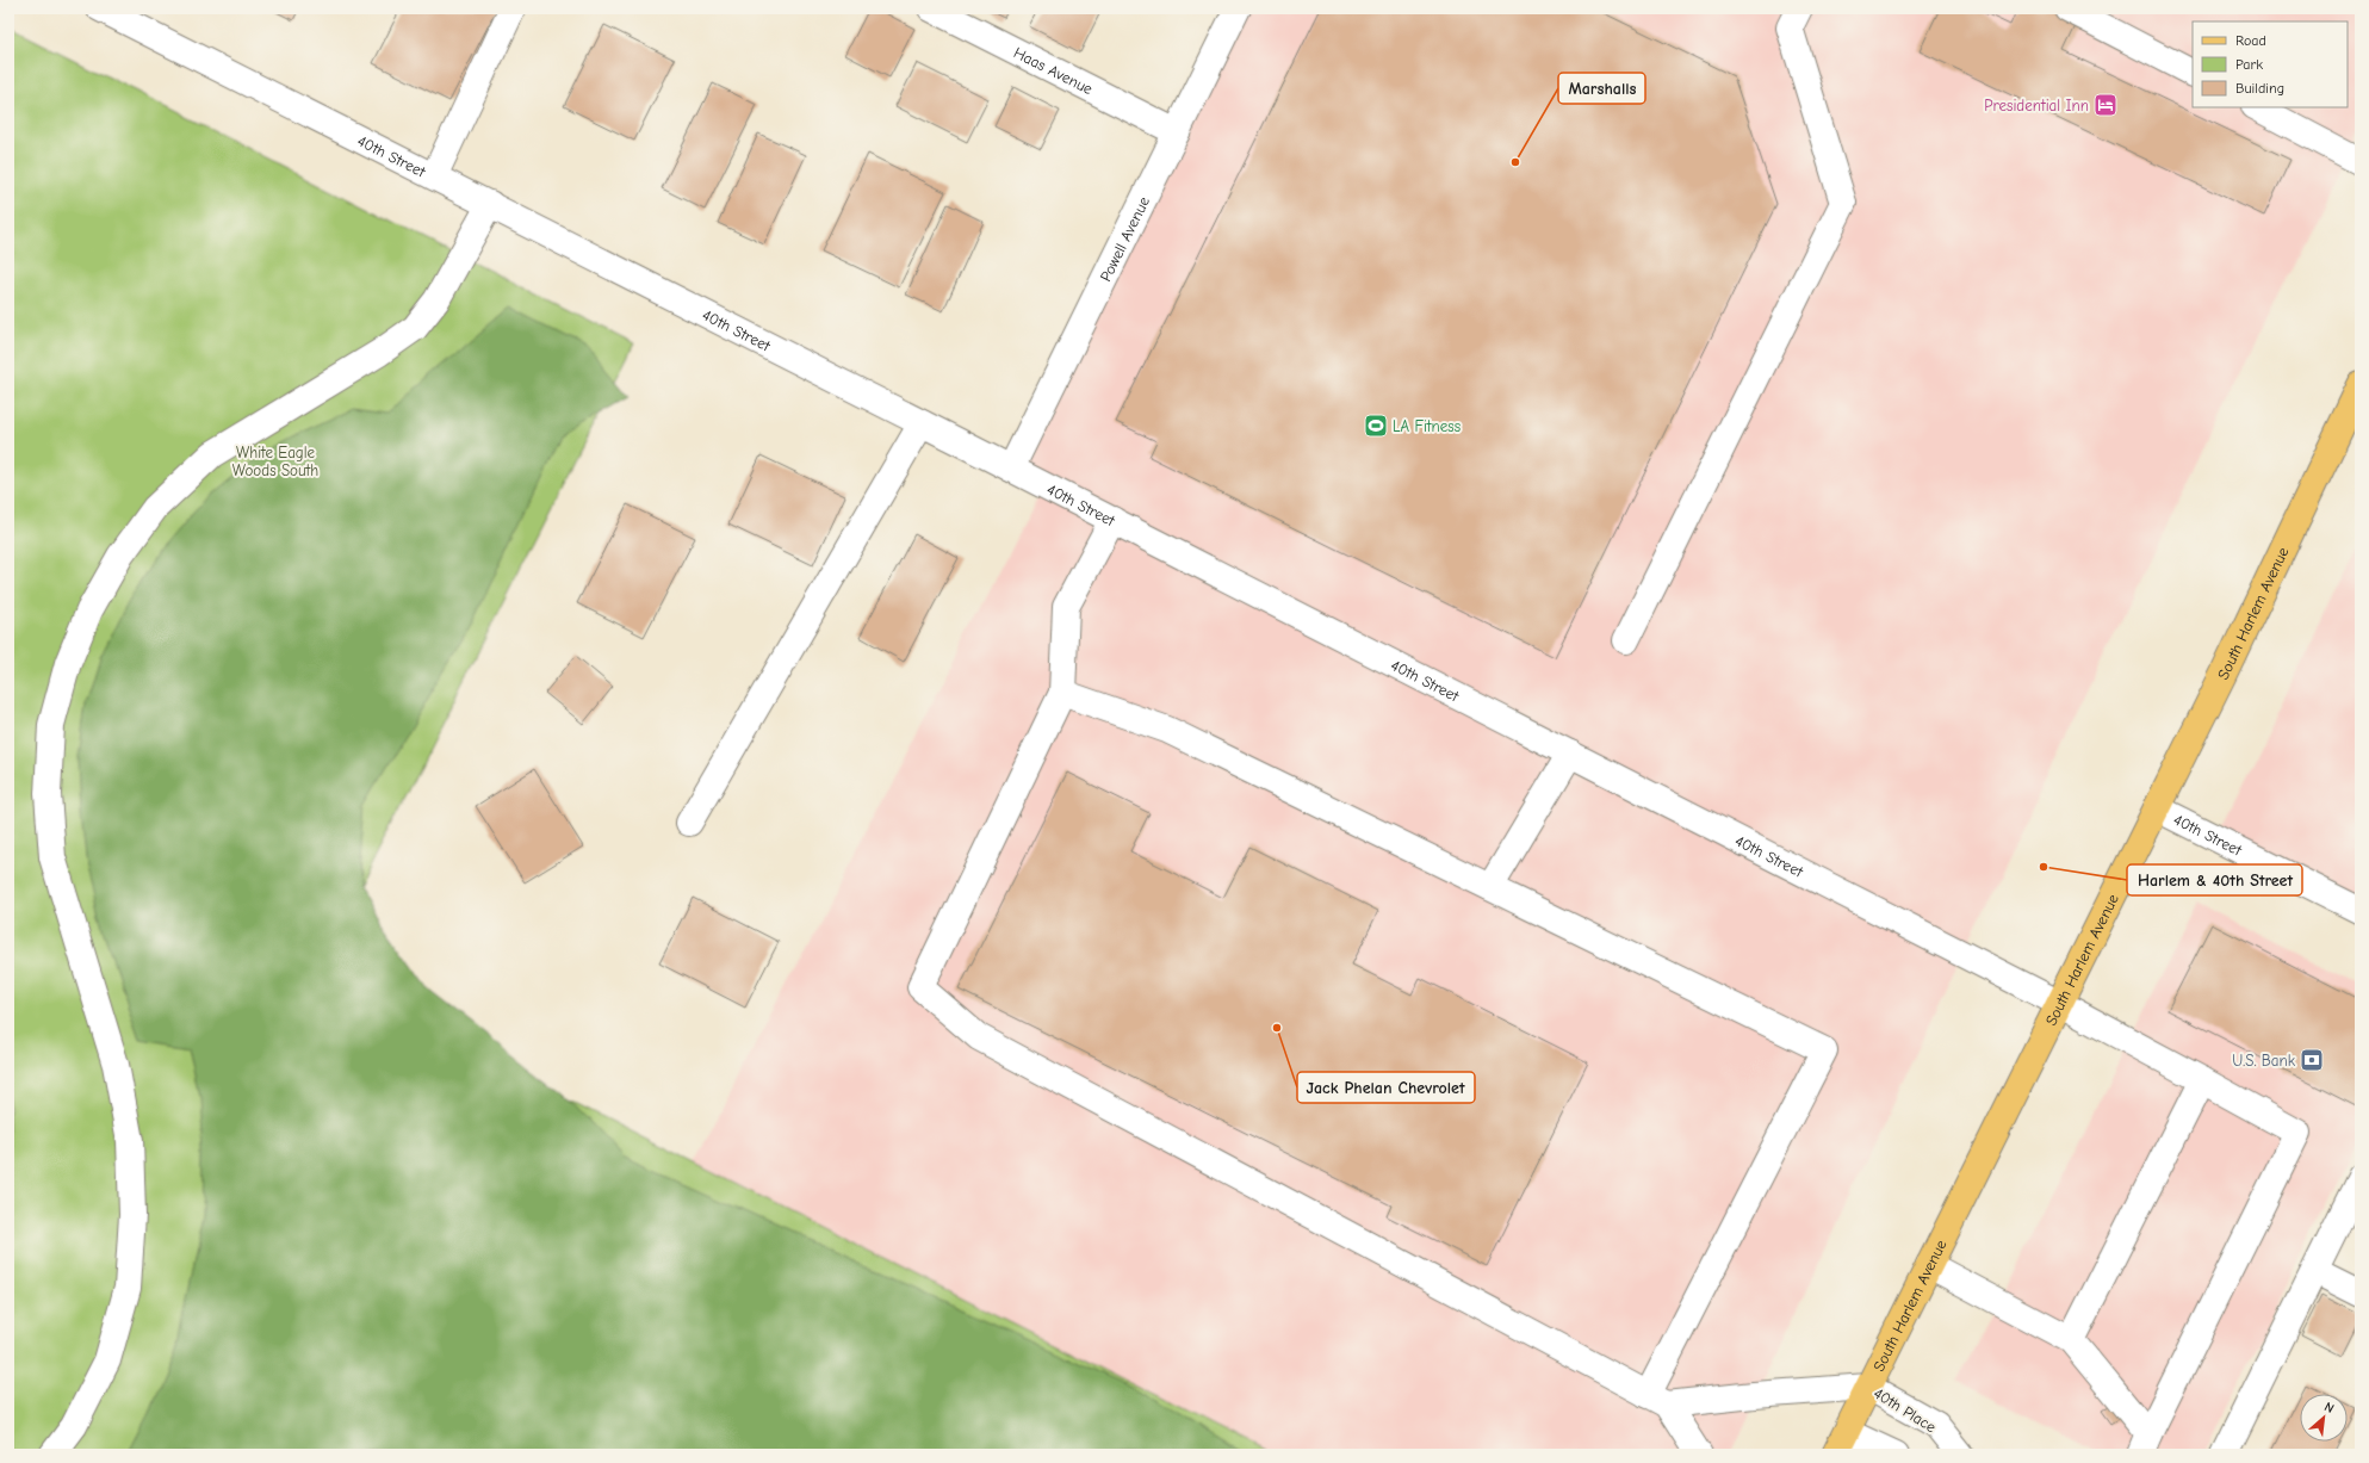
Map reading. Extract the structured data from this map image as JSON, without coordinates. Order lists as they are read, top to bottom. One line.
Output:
{"streets":{"main road":["South Harlem Avenue"],"street":["Haas Avenue","40th Street","Powell Avenue","40th Place"]},"crossings":[["Haas Avenue","Powell Avenue"],["40th Street","Powell Avenue"],["40th Street","South Harlem Avenue"],["South Harlem Avenue","40th Place"]],"parks":["White Eagle Woods South"],"places":{"hotel":["Presidential Inn"],"other":["Marshalls","Harlem & 40th Street","Jack Phelan Chevrolet"],"sports":["LA Fitness"],"bank":["U.S. Bank"]},"legend":["Road","Park","Building"],"north":"top right"}
